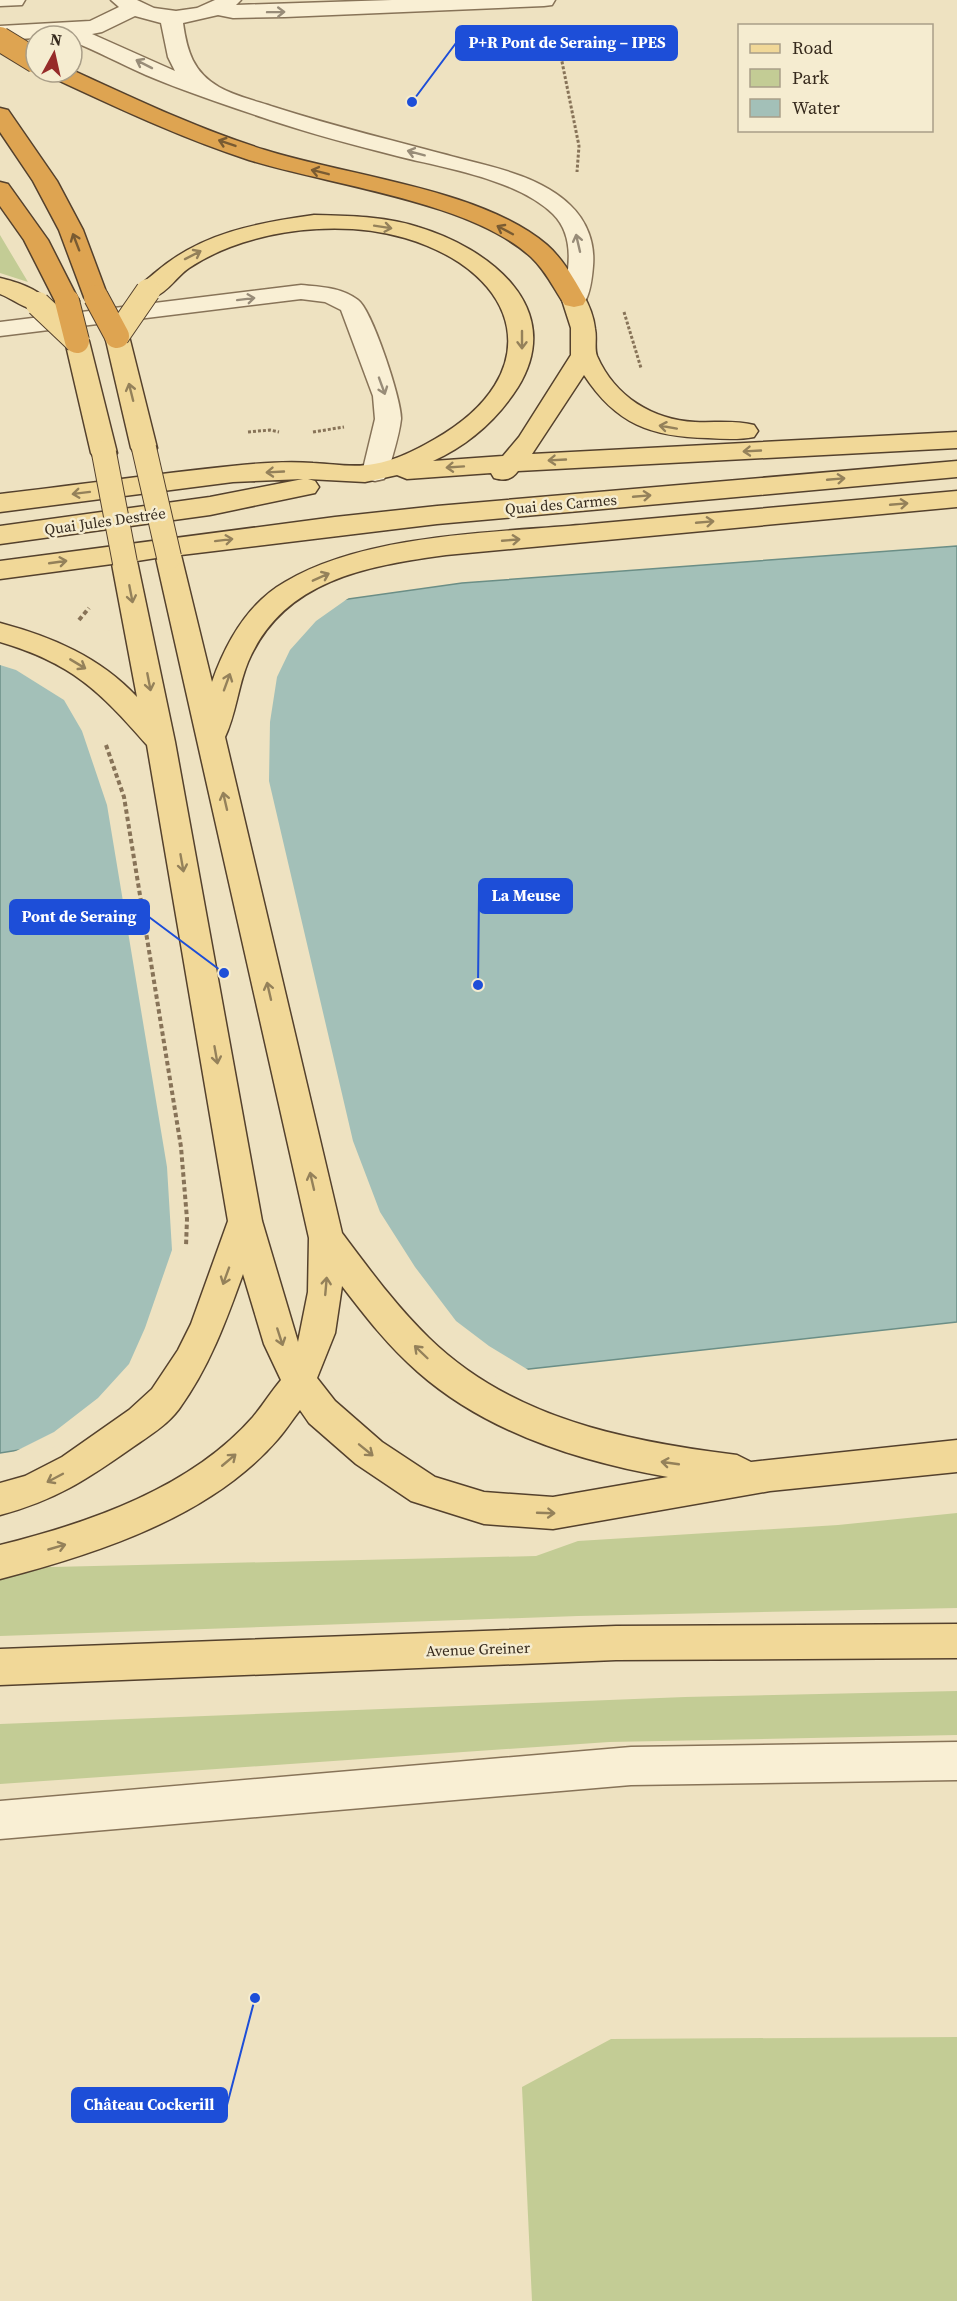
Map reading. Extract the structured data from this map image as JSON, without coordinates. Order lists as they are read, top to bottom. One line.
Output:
{"streets":{"main road":["Quai des Carmes","Quai Jules Destrée","Avenue Greiner"]},"places":["P+R Pont de Seraing – IPES","Pont de Seraing","La Meuse","Château Cockerill"],"legend":["Road","Park","Water"],"north":"top"}
